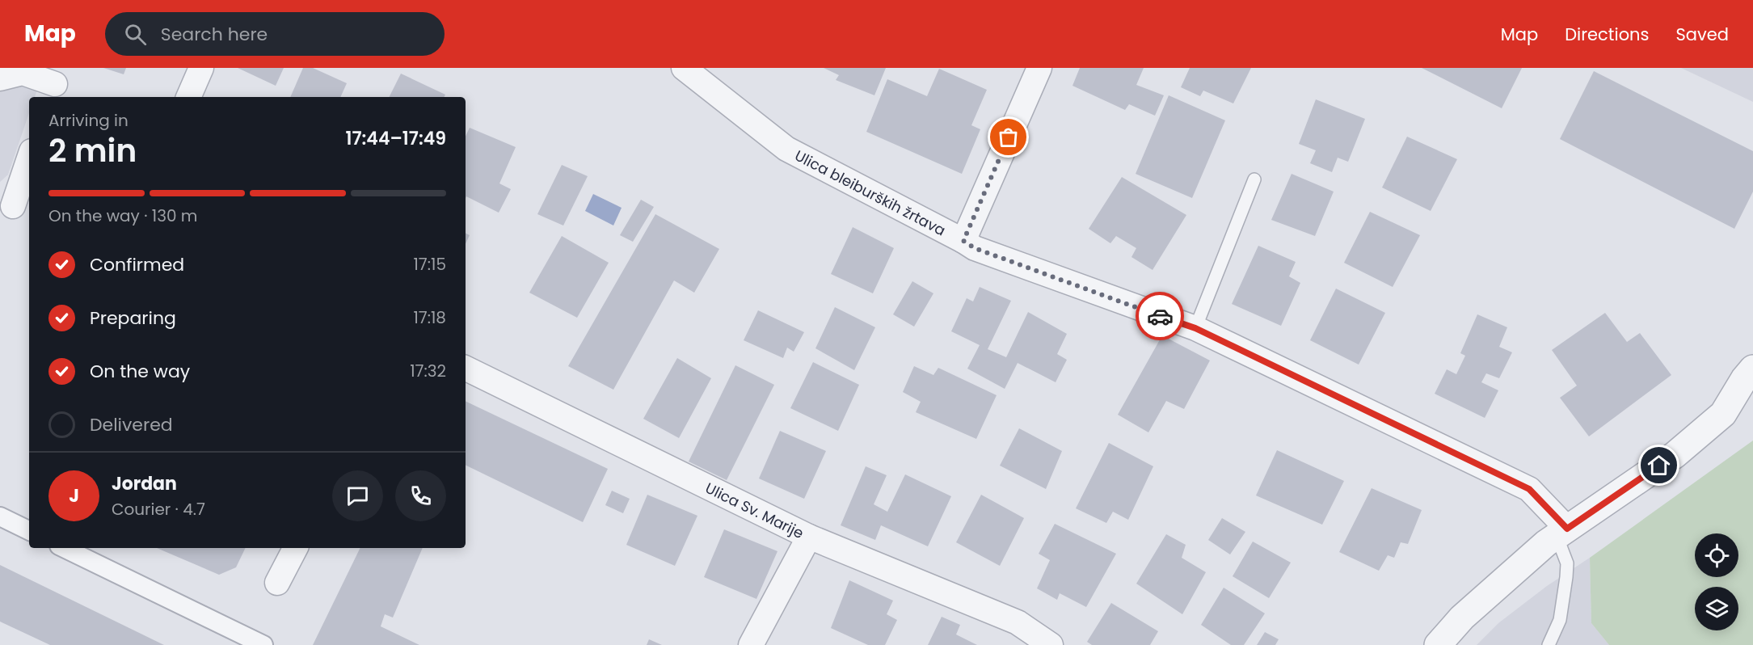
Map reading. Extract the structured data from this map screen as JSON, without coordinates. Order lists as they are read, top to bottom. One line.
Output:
{"streets":{"street":["Ulica bleiburških žrtava","Ulica Sv. Marije"]},"page":{"header":"Map","search":"Search here","nav":["Map","Directions","Saved"],"heading":["2 min","Arriving in","17:44–17:49"],"panel":["Jordan","Courier · 4.7"],"bar":"On the way · 130 m","list":[["Confirmed","17:15"],["Preparing","17:18"],["On the way","17:32"],"Delivered"],"round":"J"}}
